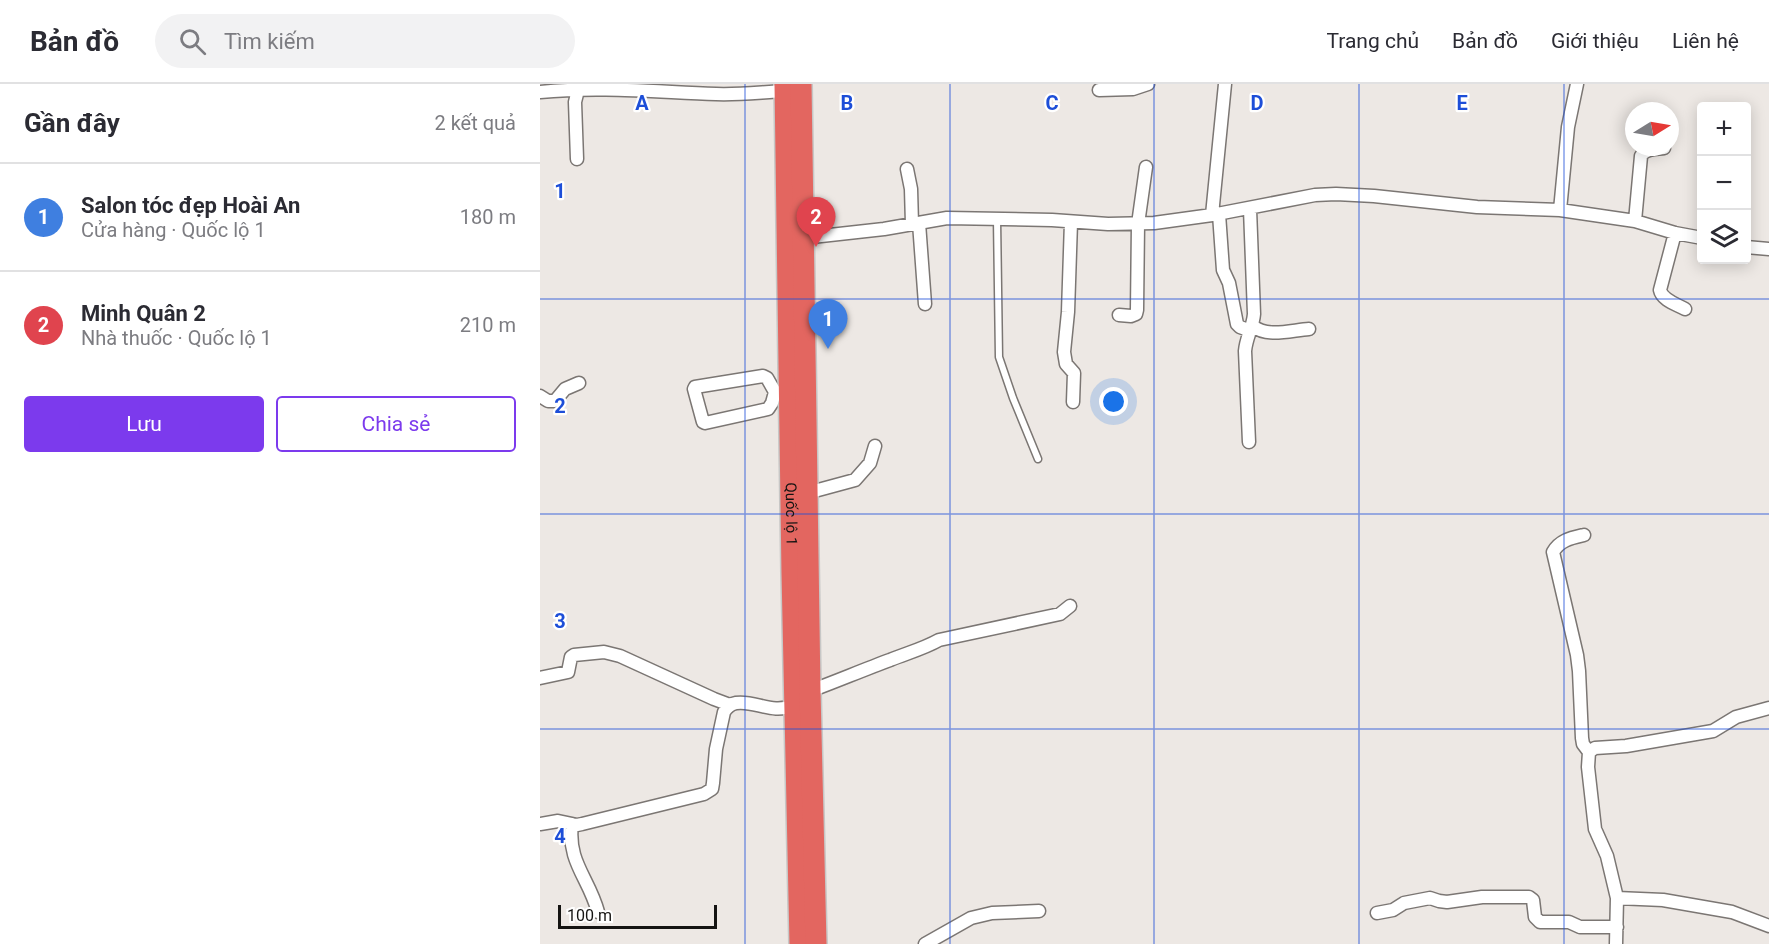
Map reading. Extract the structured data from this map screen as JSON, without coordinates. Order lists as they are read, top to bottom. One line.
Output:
{"streets":{"highway":["Quốc lộ 1"]},"scale_bar":"100 m","north":"right","page":{"header":"Bản đồ","search":"Tìm kiếm","nav":["Trang chủ","Bản đồ","Giới thiệu","Liên hệ"],"heading":["Gần đây","2 kết quả"],"map_buttons":["+","−"],"list":[{"mark":"1","name":"Salon tóc đẹp Hoài An","note":"Cửa hàng · Quốc lộ 1","value":"180 m"},{"mark":"2","name":"Minh Quân 2","note":"Nhà thuốc · Quốc lộ 1","value":"210 m"}],"pins":["2","1"],"buttons":["Lưu","Chia sẻ"],"scale":"100 m"},"grid":{"columns":["A","B","C","D","E"],"rows":["1","2","3","4"]}}
